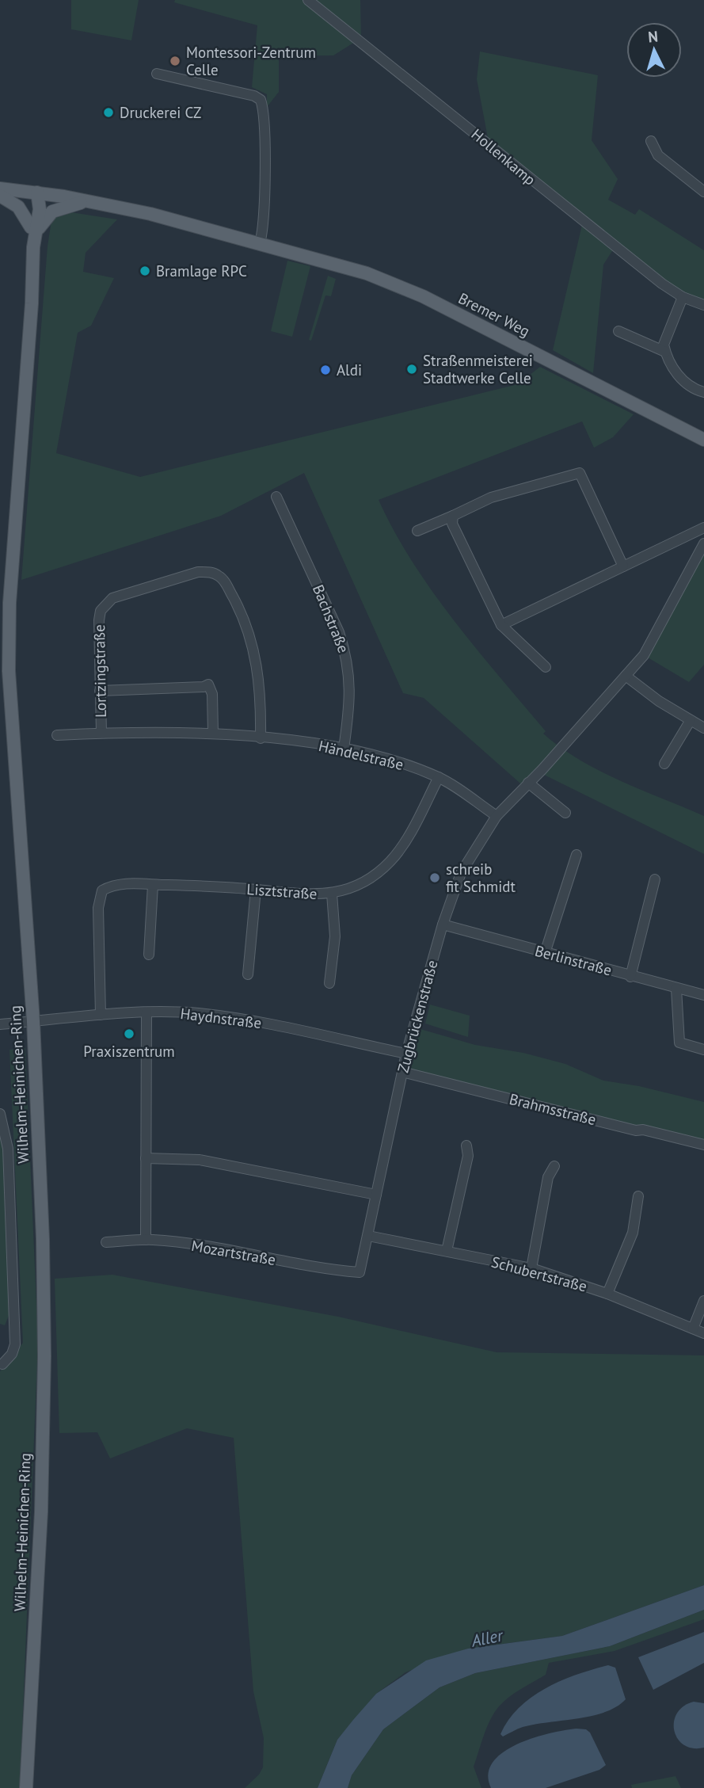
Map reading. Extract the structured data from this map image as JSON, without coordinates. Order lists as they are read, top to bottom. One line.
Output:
{"streets":{"main road":["Bremer Weg","Wilhelm-Heinichen-Ring"],"street":["Hollenkamp","Bachstraße","Lortzingstraße","Händelstraße","Lisztstraße","Berlinstraße","Zugbrückenstraße","Haydnstraße","Brahmsstraße","Mozartstraße","Schubertstraße"]},"crossings":[["Bremer Weg","Wilhelm-Heinichen-Ring"],["Bachstraße","Händelstraße"],["Lortzingstraße","Händelstraße"],["Händelstraße","Lisztstraße"],["Händelstraße","Zugbrückenstraße"],["Lisztstraße","Haydnstraße"],["Berlinstraße","Zugbrückenstraße"],["Zugbrückenstraße","Haydnstraße"],["Zugbrückenstraße","Brahmsstraße"],["Zugbrückenstraße","Mozartstraße"],["Zugbrückenstraße","Schubertstraße"],["Haydnstraße","Wilhelm-Heinichen-Ring"]],"water":["Aller"],"places":["Montessori-Zentrum Celle","Druckerei CZ","Bramlage RPC","Straßenmeisterei Stadtwerke Celle","Aldi","schreib fit Schmidt","Praxiszentrum"],"north":"top"}
